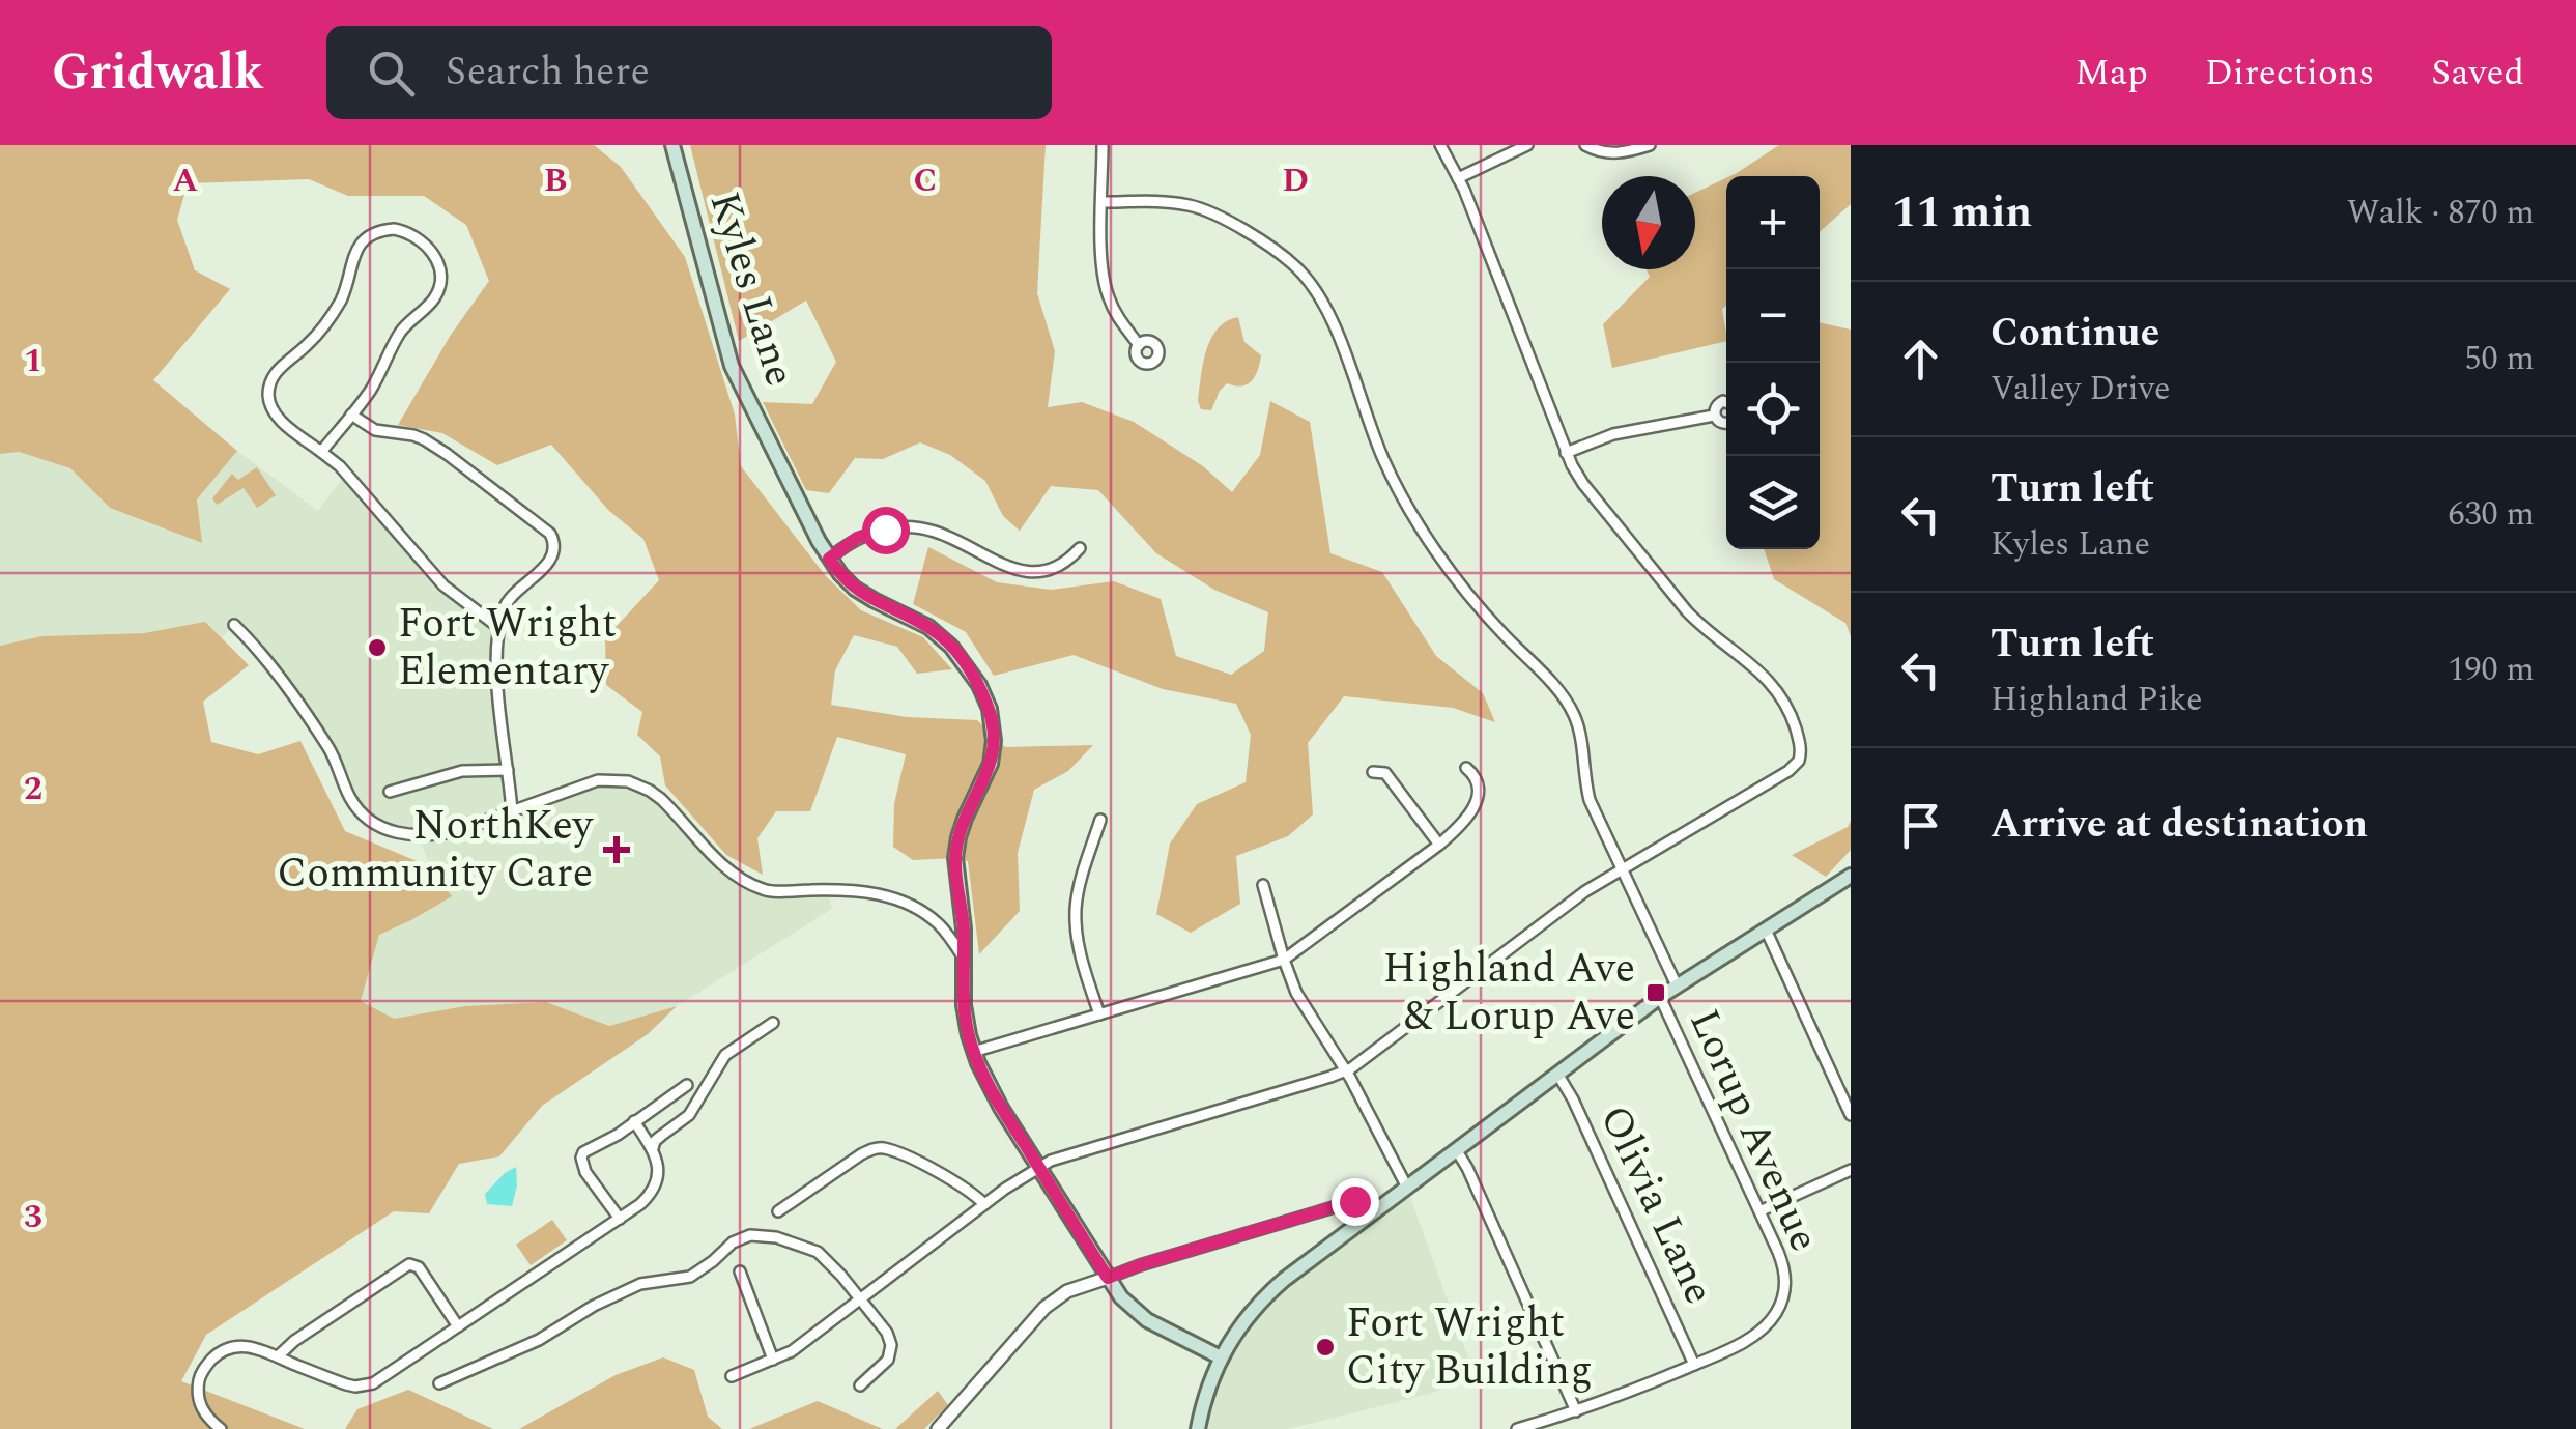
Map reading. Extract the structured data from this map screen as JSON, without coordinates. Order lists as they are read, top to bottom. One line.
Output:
{"streets":{"main road":["Kyles Lane"],"street":["Lorup Avenue","Olivia Lane"]},"crossings":[["Lorup Avenue","Olivia Lane"]],"places":{"other":["Fort Wright Elementary","Fort Wright City Building"],"health":["NorthKey Community Care"],"transit":["Highland Ave & Lorup Ave"]},"north":"bottom","page":{"header":"Gridwalk","search":"Search here","nav":["Map","Directions","Saved"],"heading":["11 min","Walk · 870 m"],"map_buttons":["+","−"],"list":[["Continue","Valley Drive","50 m"],["Turn left","Kyles Lane","630 m"],["Turn left","Highland Pike","190 m"],"Arrive at destination"]},"grid":{"columns":["A","B","C","D"],"rows":["1","2","3"]}}
